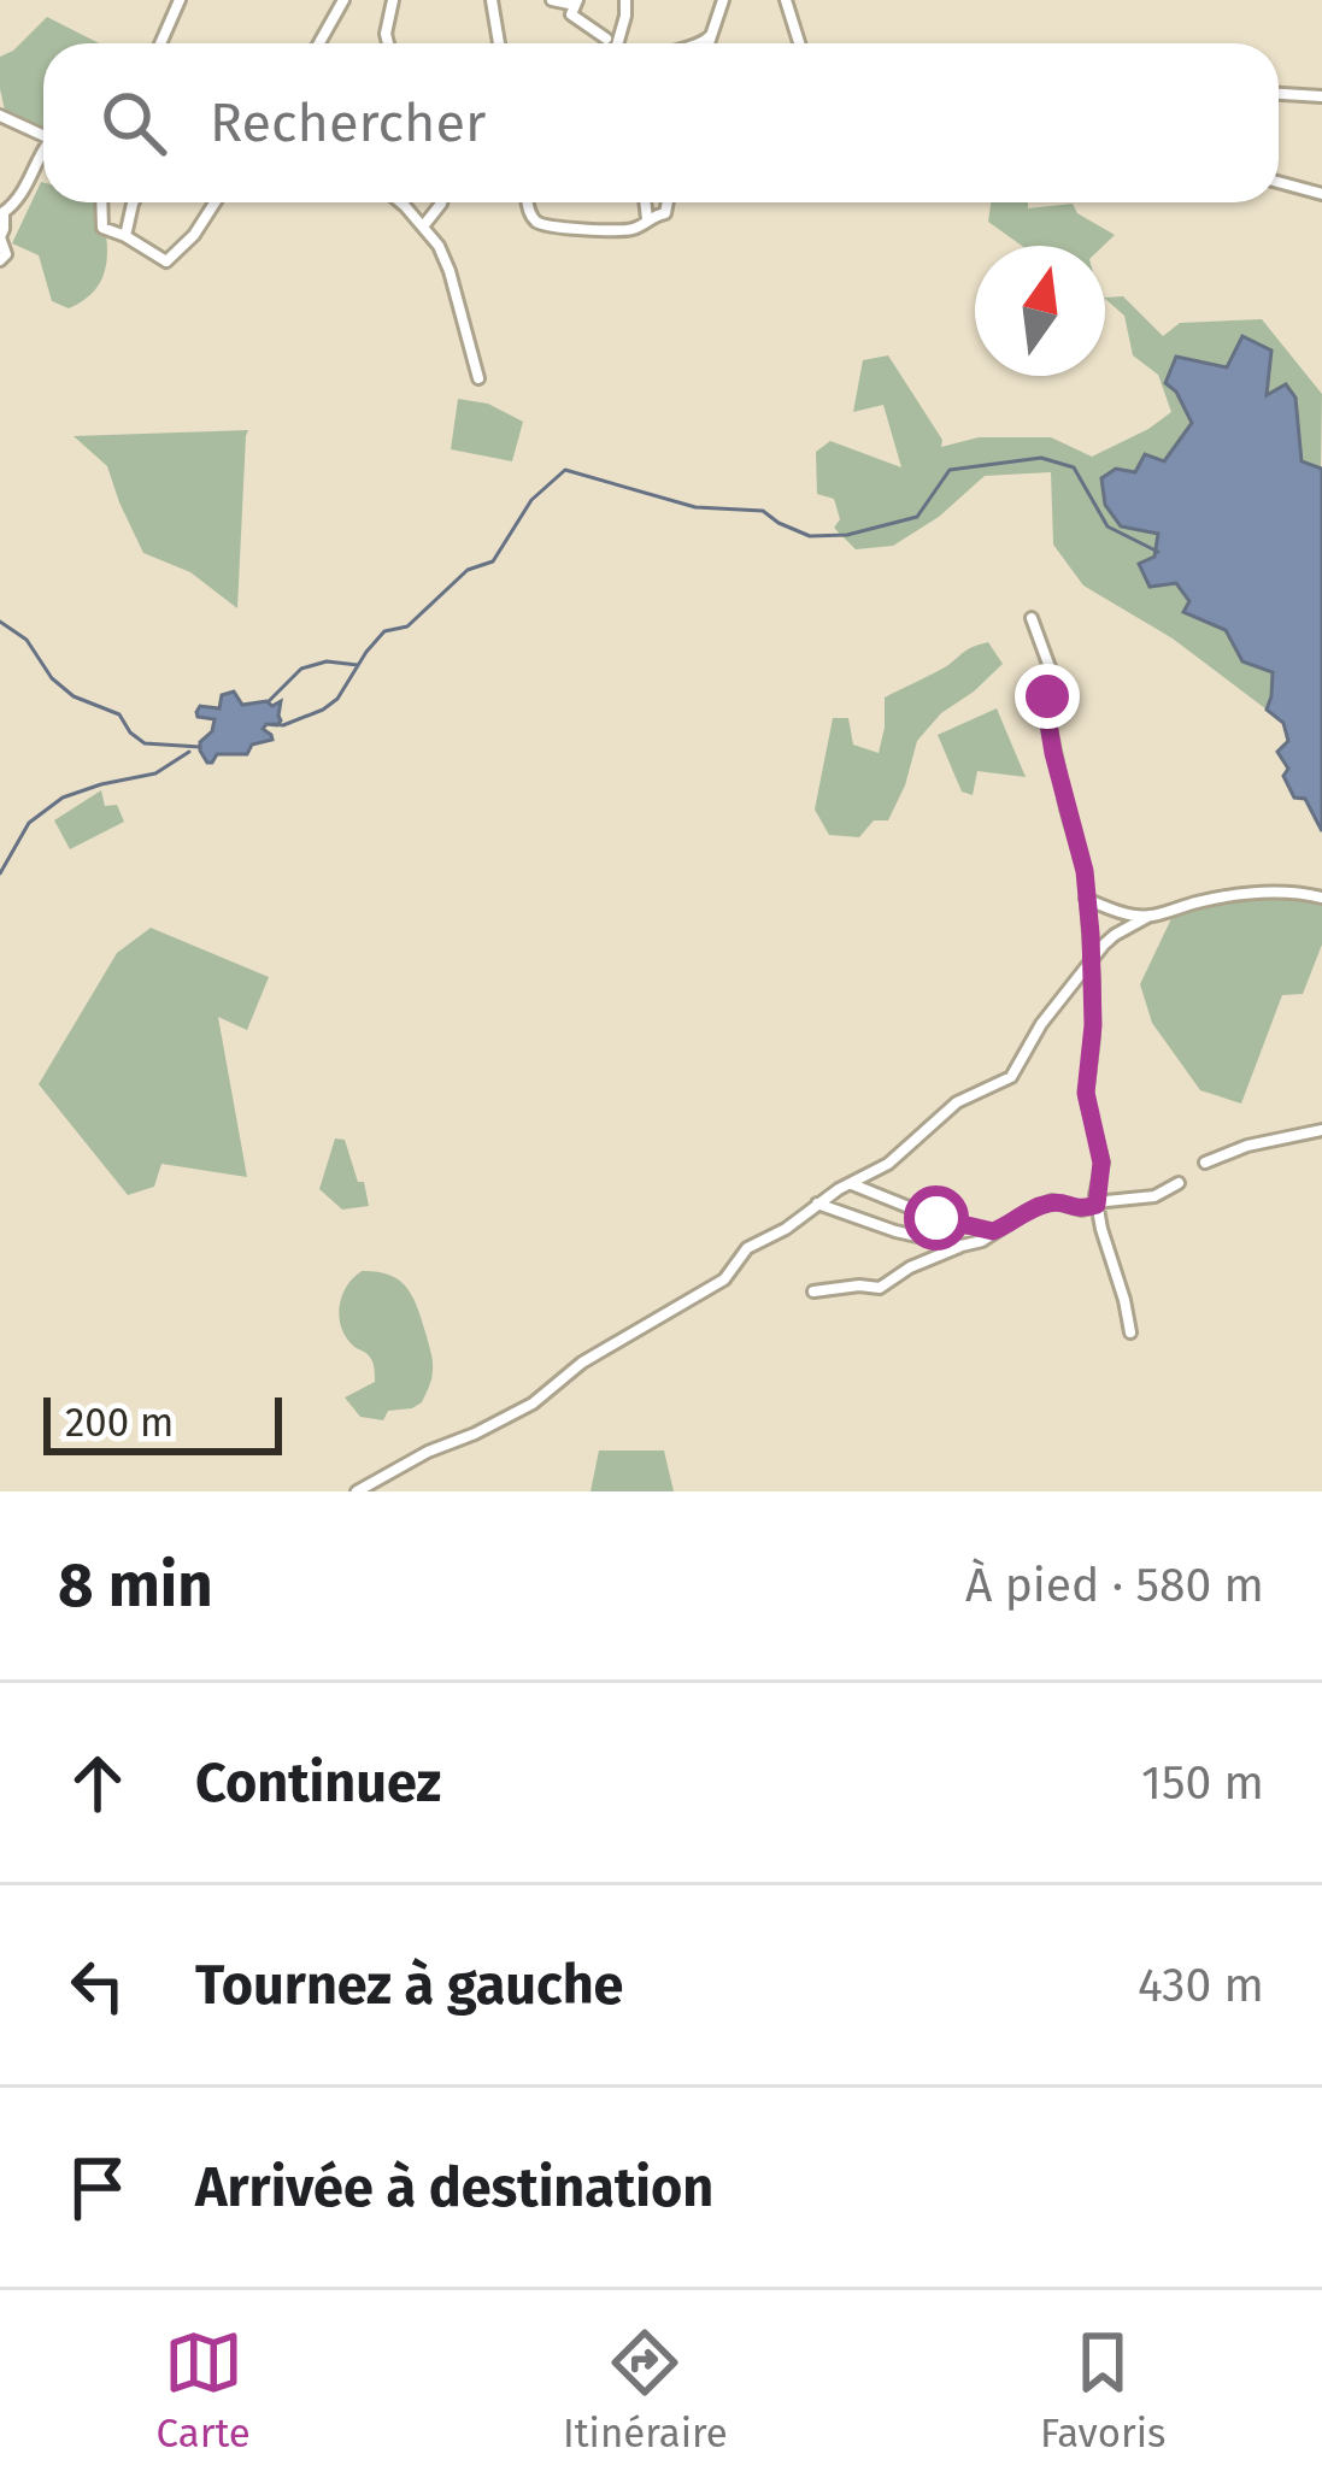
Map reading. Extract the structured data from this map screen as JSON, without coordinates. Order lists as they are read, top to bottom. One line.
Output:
{"scale_bar":"200 m","north":"top","page":{"search":"Rechercher","scale":"200 m","heading":["8 min","À pied · 580 m"],"list":[["Continuez","150 m"],["Tournez à gauche","430 m"],"Arrivée à destination"],"nav":["Carte","Itinéraire","Favoris"]}}
